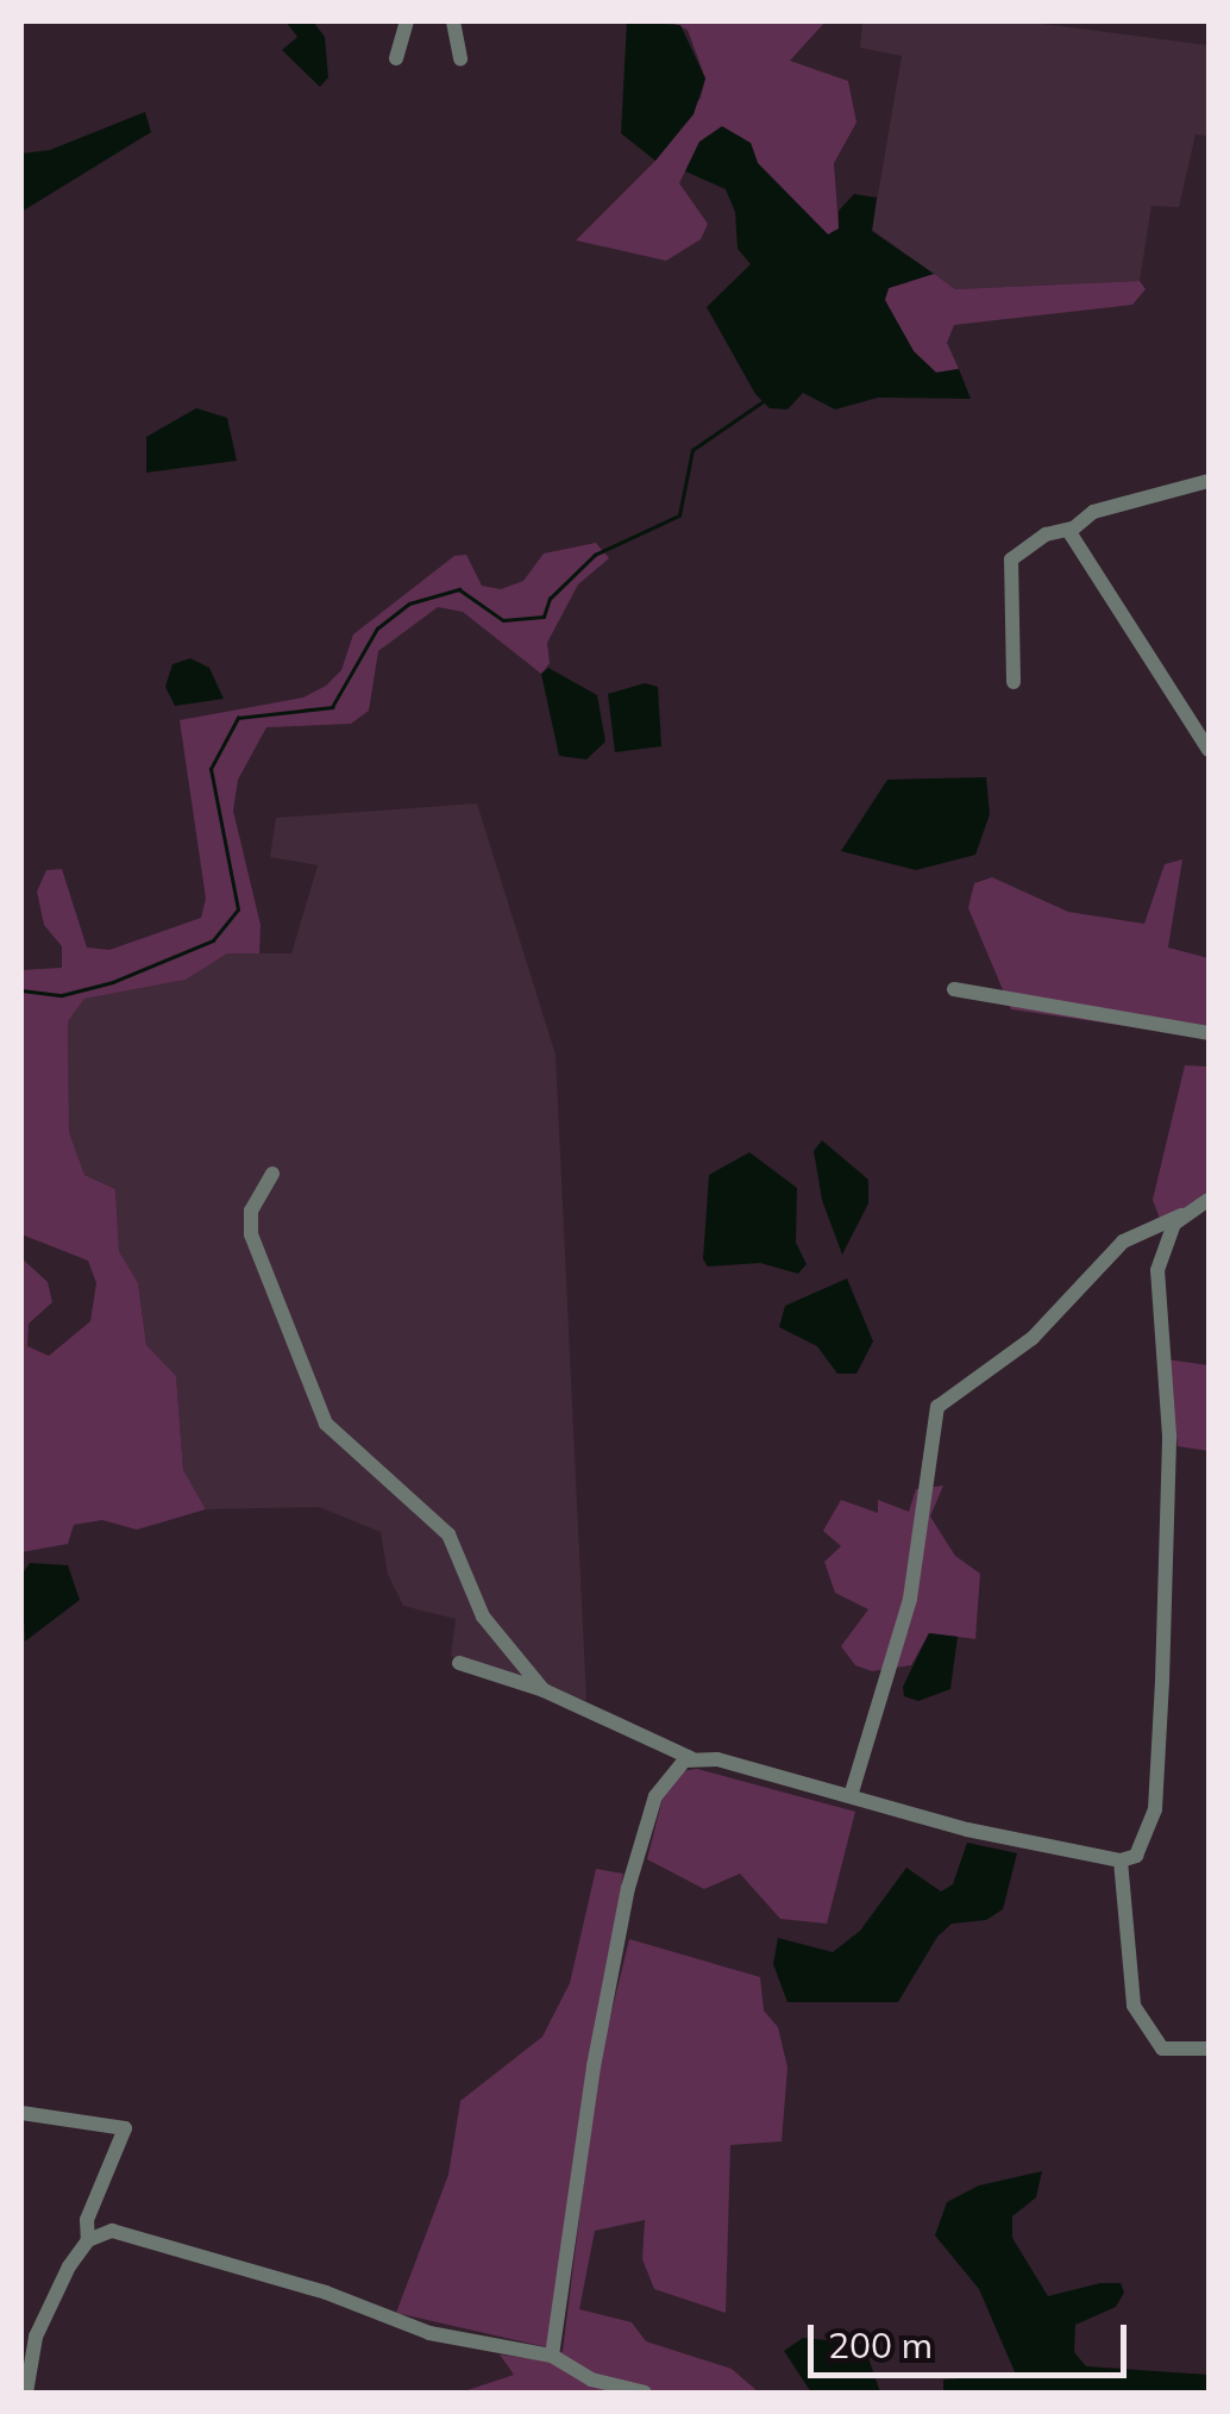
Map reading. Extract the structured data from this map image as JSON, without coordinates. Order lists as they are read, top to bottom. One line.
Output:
{"scale_bar":"200 m"}
